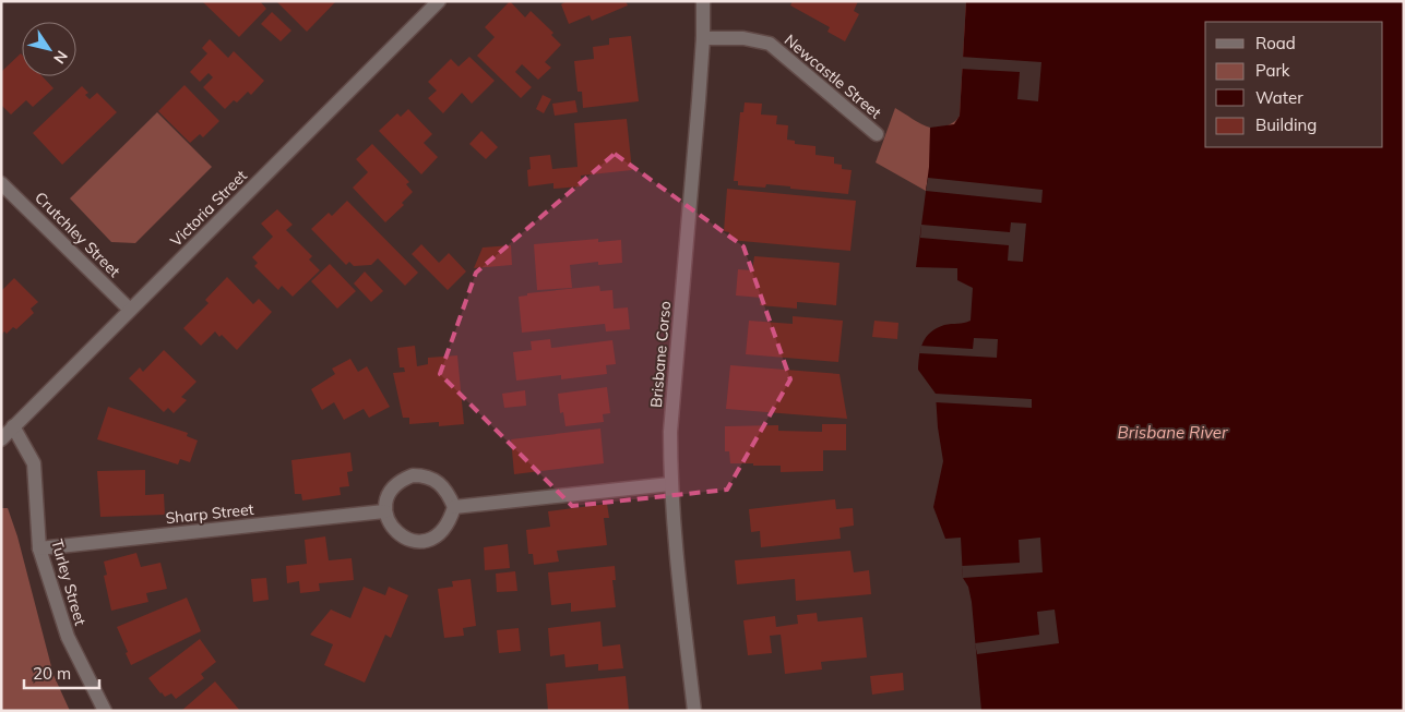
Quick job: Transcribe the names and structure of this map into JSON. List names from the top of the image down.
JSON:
{
  "streets": {
    "street": [
      "Newcastle Street",
      "Victoria Street",
      "Crutchley Street",
      "Brisbane Corso",
      "Sharp Street",
      "Turley Street"
    ]
  },
  "crossings": [
    ["Newcastle Street", "Brisbane Corso"],
    ["Victoria Street", "Crutchley Street"],
    ["Victoria Street", "Turley Street"],
    ["Sharp Street", "Turley Street"]
  ],
  "water": ["Brisbane River"],
  "legend": [
    "Road",
    "Park",
    "Water",
    "Building"
  ],
  "scale_bar": "20 m",
  "north": "bottom right"
}
